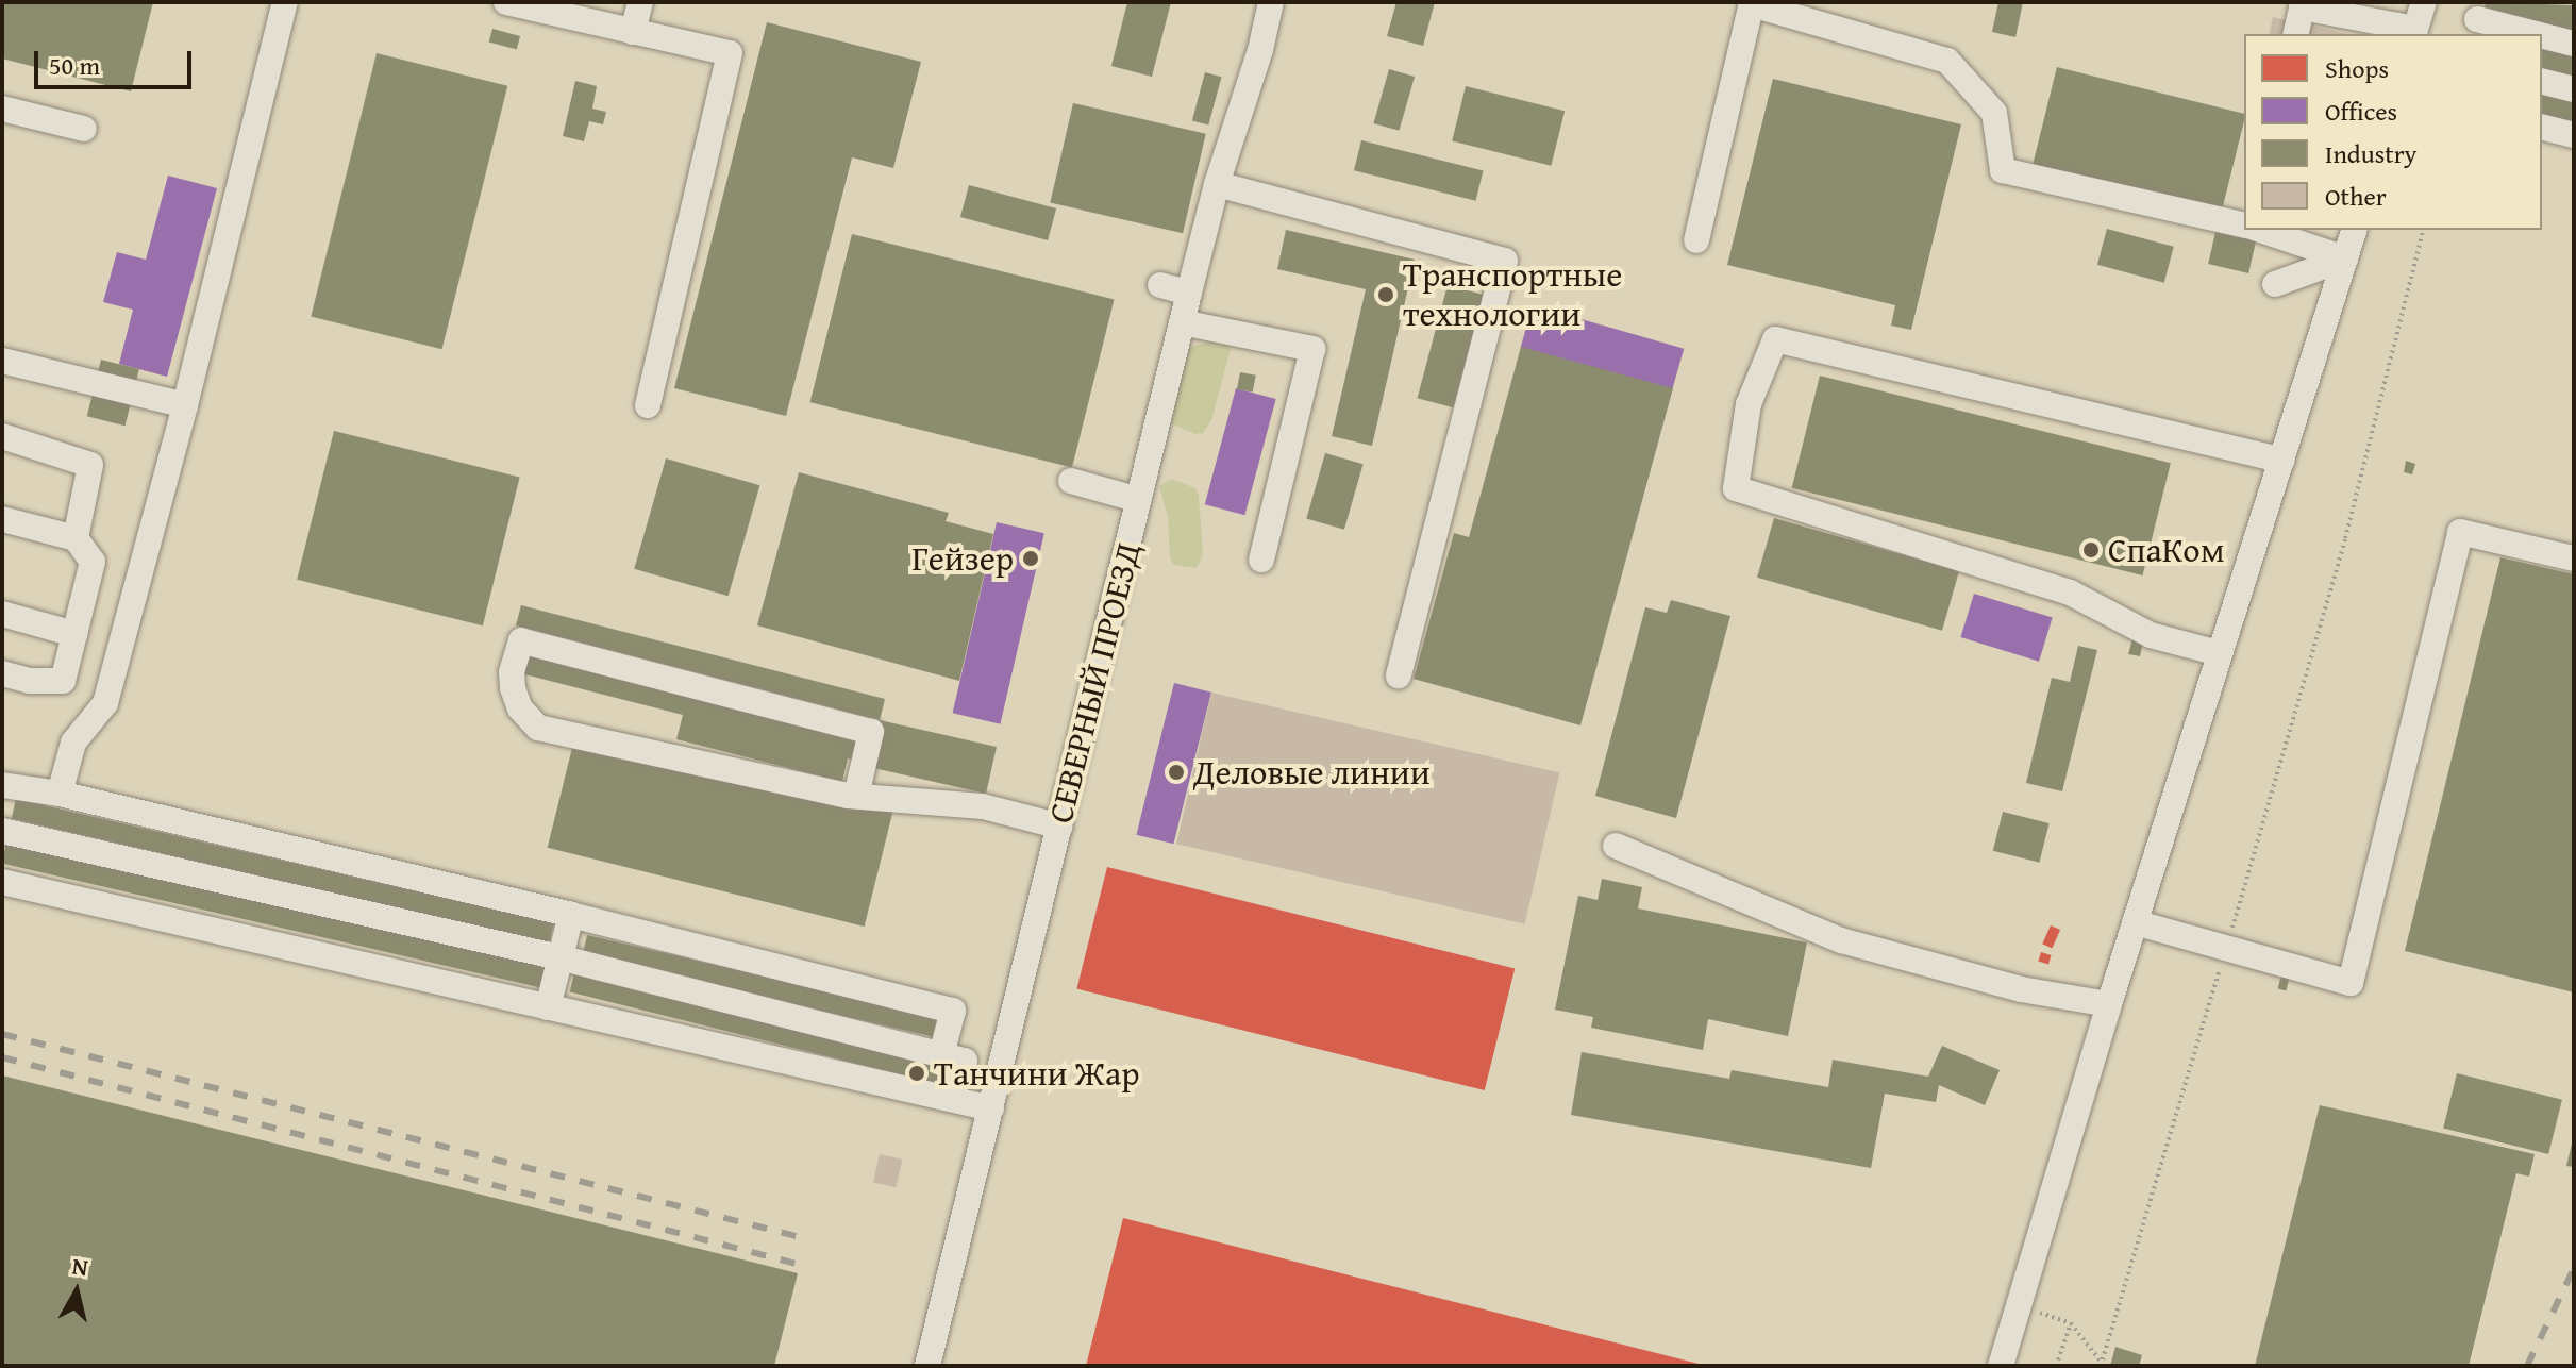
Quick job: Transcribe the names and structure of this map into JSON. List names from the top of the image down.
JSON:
{
  "streets": {
    "street": ["СЕВЕРНЫЙ ПРОЕЗД"]
  },
  "places": [
    "Транспортные технологии",
    "СпаКом",
    "Гейзер",
    "Деловые линии",
    "Танчини Жар"
  ],
  "legend": [
    "Shops",
    "Offices",
    "Industry",
    "Other"
  ],
  "scale_bar": "50 m",
  "north": "top"
}
